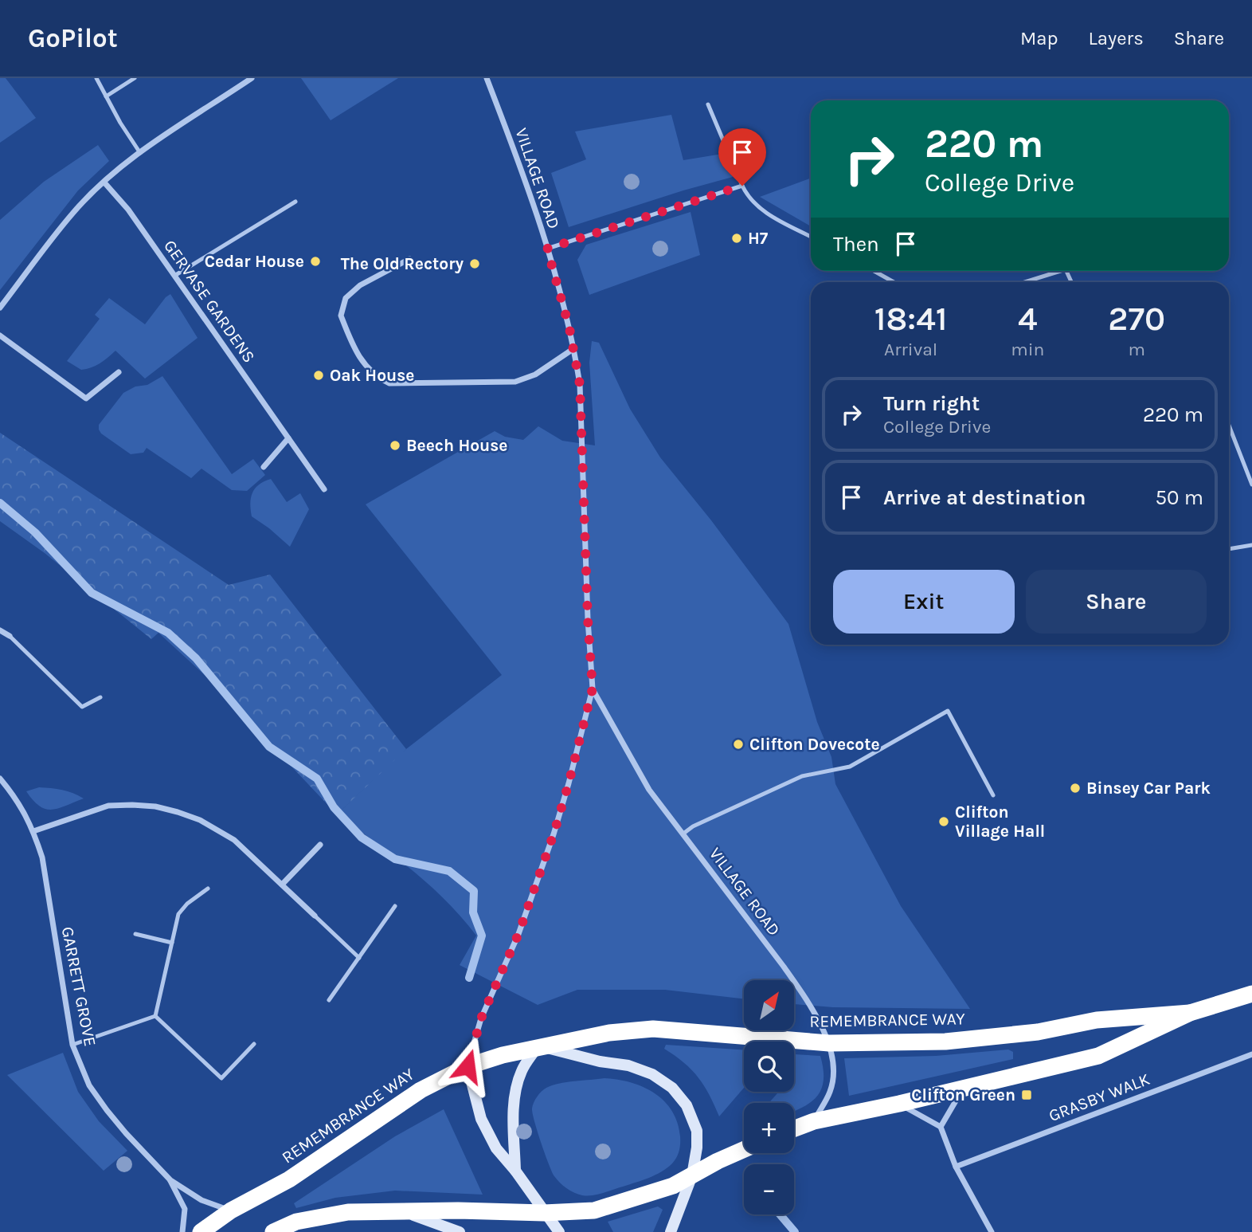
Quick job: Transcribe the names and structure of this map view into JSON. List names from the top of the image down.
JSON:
{
  "streets": {
    "highway": ["REMEMBRANCE WAY"],
    "street": [
      "VILLAGE ROAD",
      "GERVASE GARDENS",
      "GARRETT GROVE",
      "GRASBY WALK"
    ]
  },
  "crossings": [
    ["VILLAGE ROAD", "REMEMBRANCE WAY"],
    ["GARRETT GROVE", "REMEMBRANCE WAY"]
  ],
  "places": {
    "other": [
      "H7",
      "Cedar House",
      "The Old Rectory",
      "Oak House",
      "Beech House",
      "Clifton Dovecote",
      "Binsey Car Park",
      "Clifton Village Hall"
    ],
    "transit": ["Clifton Green"]
  },
  "north": "top right",
  "page": {
    "header": "GoPilot",
    "nav": ["Map", "Layers", "Share"],
    "turn": ["220 m", "College Drive"],
    "then": "Then",
    "eta": [
      "18:41",
      "Arrival",
      "4",
      "min",
      "270",
      "m"
    ],
    "list": [
      {
        "name": "Turn right",
        "note": "College Drive",
        "value": "220 m"
      },
      {
        "name": "Arrive at destination",
        "value": "50 m"
      }
    ],
    "buttons": ["Exit", "Share"],
    "map_buttons": ["+", "−"]
  }
}
